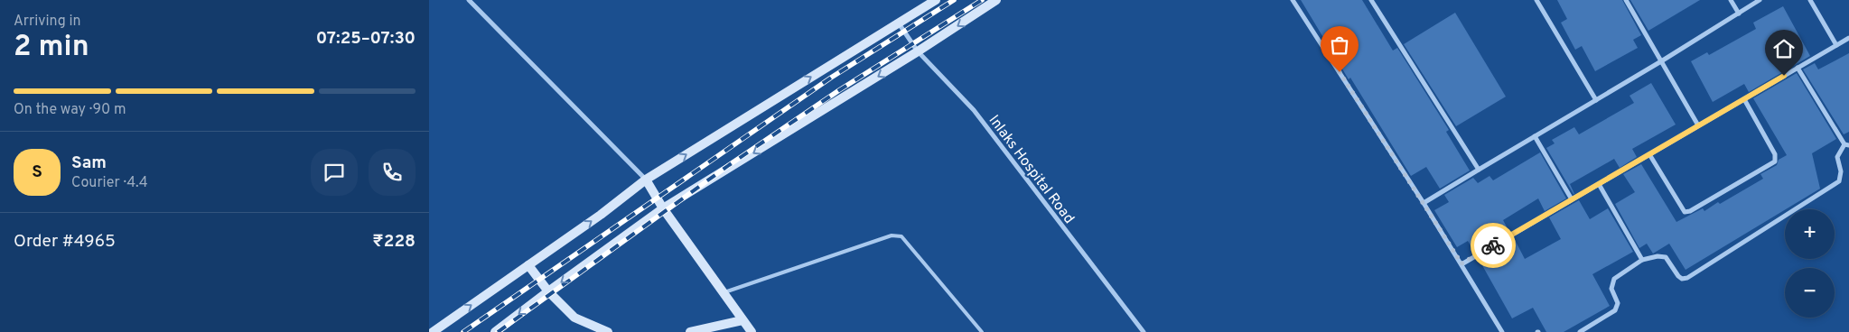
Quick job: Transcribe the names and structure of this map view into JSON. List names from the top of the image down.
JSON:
{
  "streets": {
    "street": ["Inlaks Hospital Road"]
  },
  "page": {
    "heading": ["2 min", "Arriving in", "07:25–07:30"],
    "panel": [
      "Sam",
      "Courier · 4.4",
      "Order #4965",
      "₹228"
    ],
    "bar": "On the way · 90 m",
    "round": "S",
    "map_buttons": ["+", "−"]
  }
}
